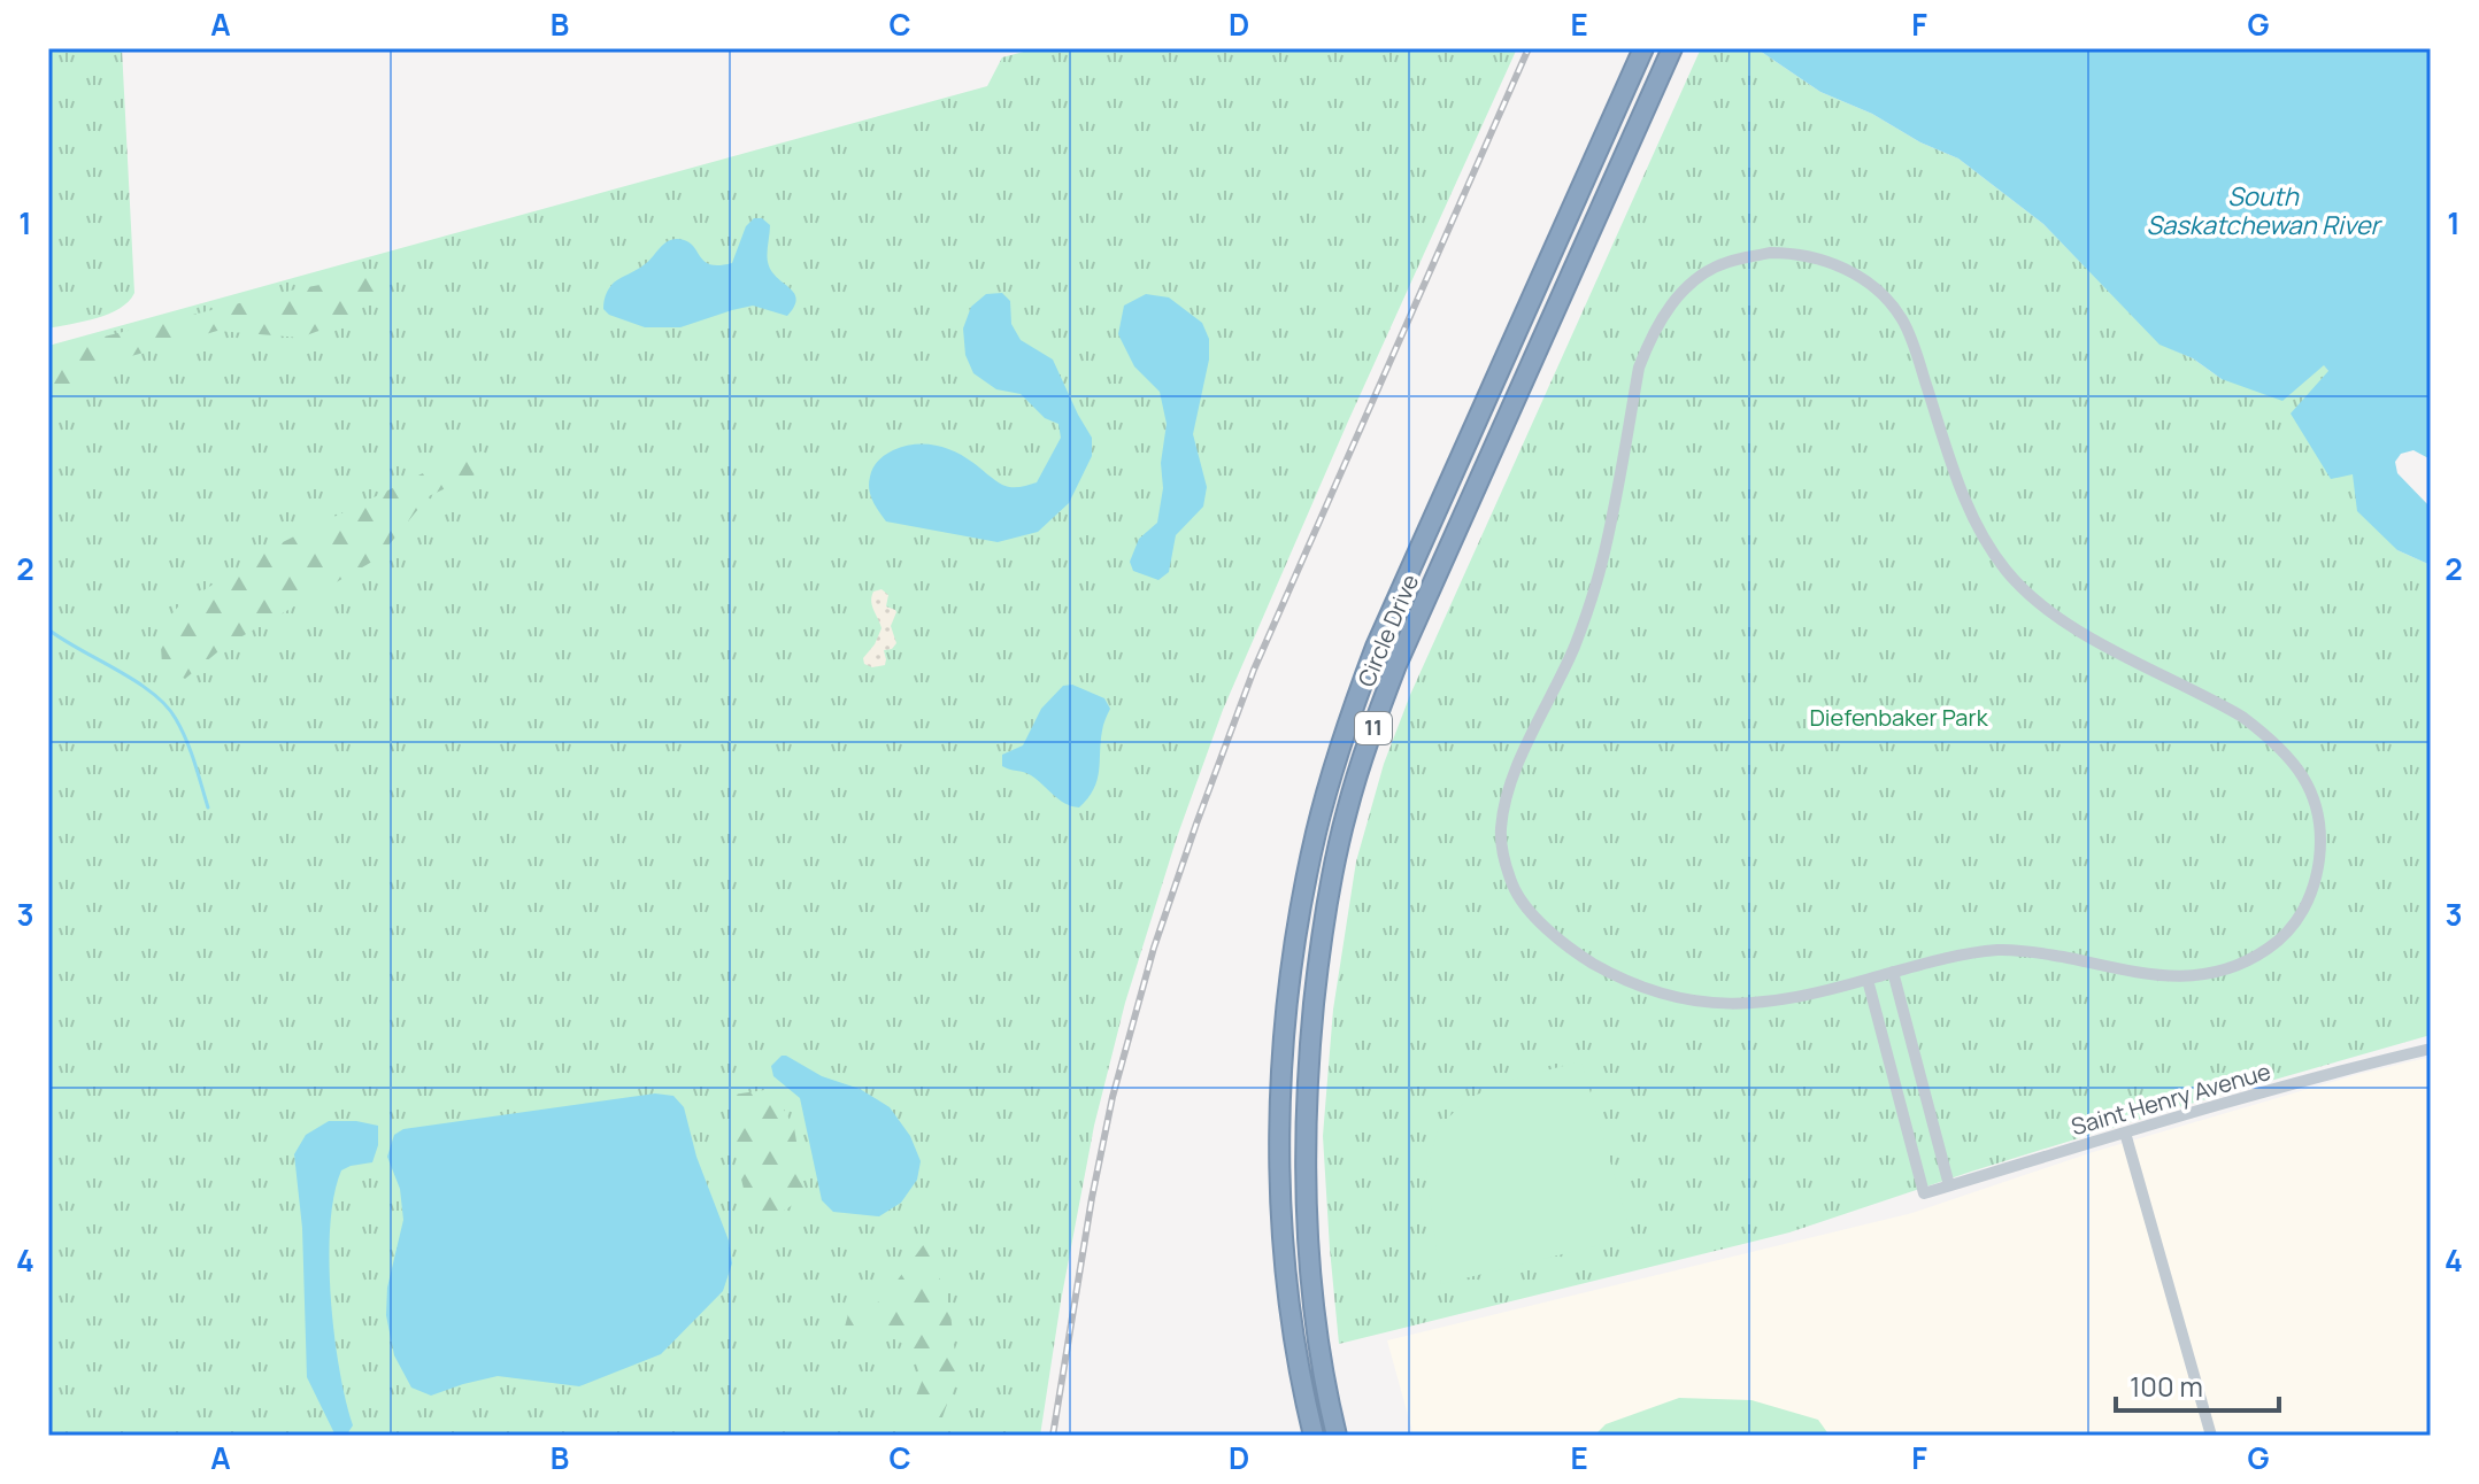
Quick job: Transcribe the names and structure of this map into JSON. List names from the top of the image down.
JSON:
{
  "streets": {
    "highway": ["Circle Drive", "11"],
    "street": ["Saint Henry Avenue"]
  },
  "water": ["South Saskatchewan River"],
  "parks": ["Diefenbaker Park"],
  "scale_bar": "100 m",
  "grid": {
    "columns": [
      "A",
      "B",
      "C",
      "D",
      "E",
      "F",
      "G"
    ],
    "rows": [
      "1",
      "2",
      "3",
      "4"
    ]
  }
}
